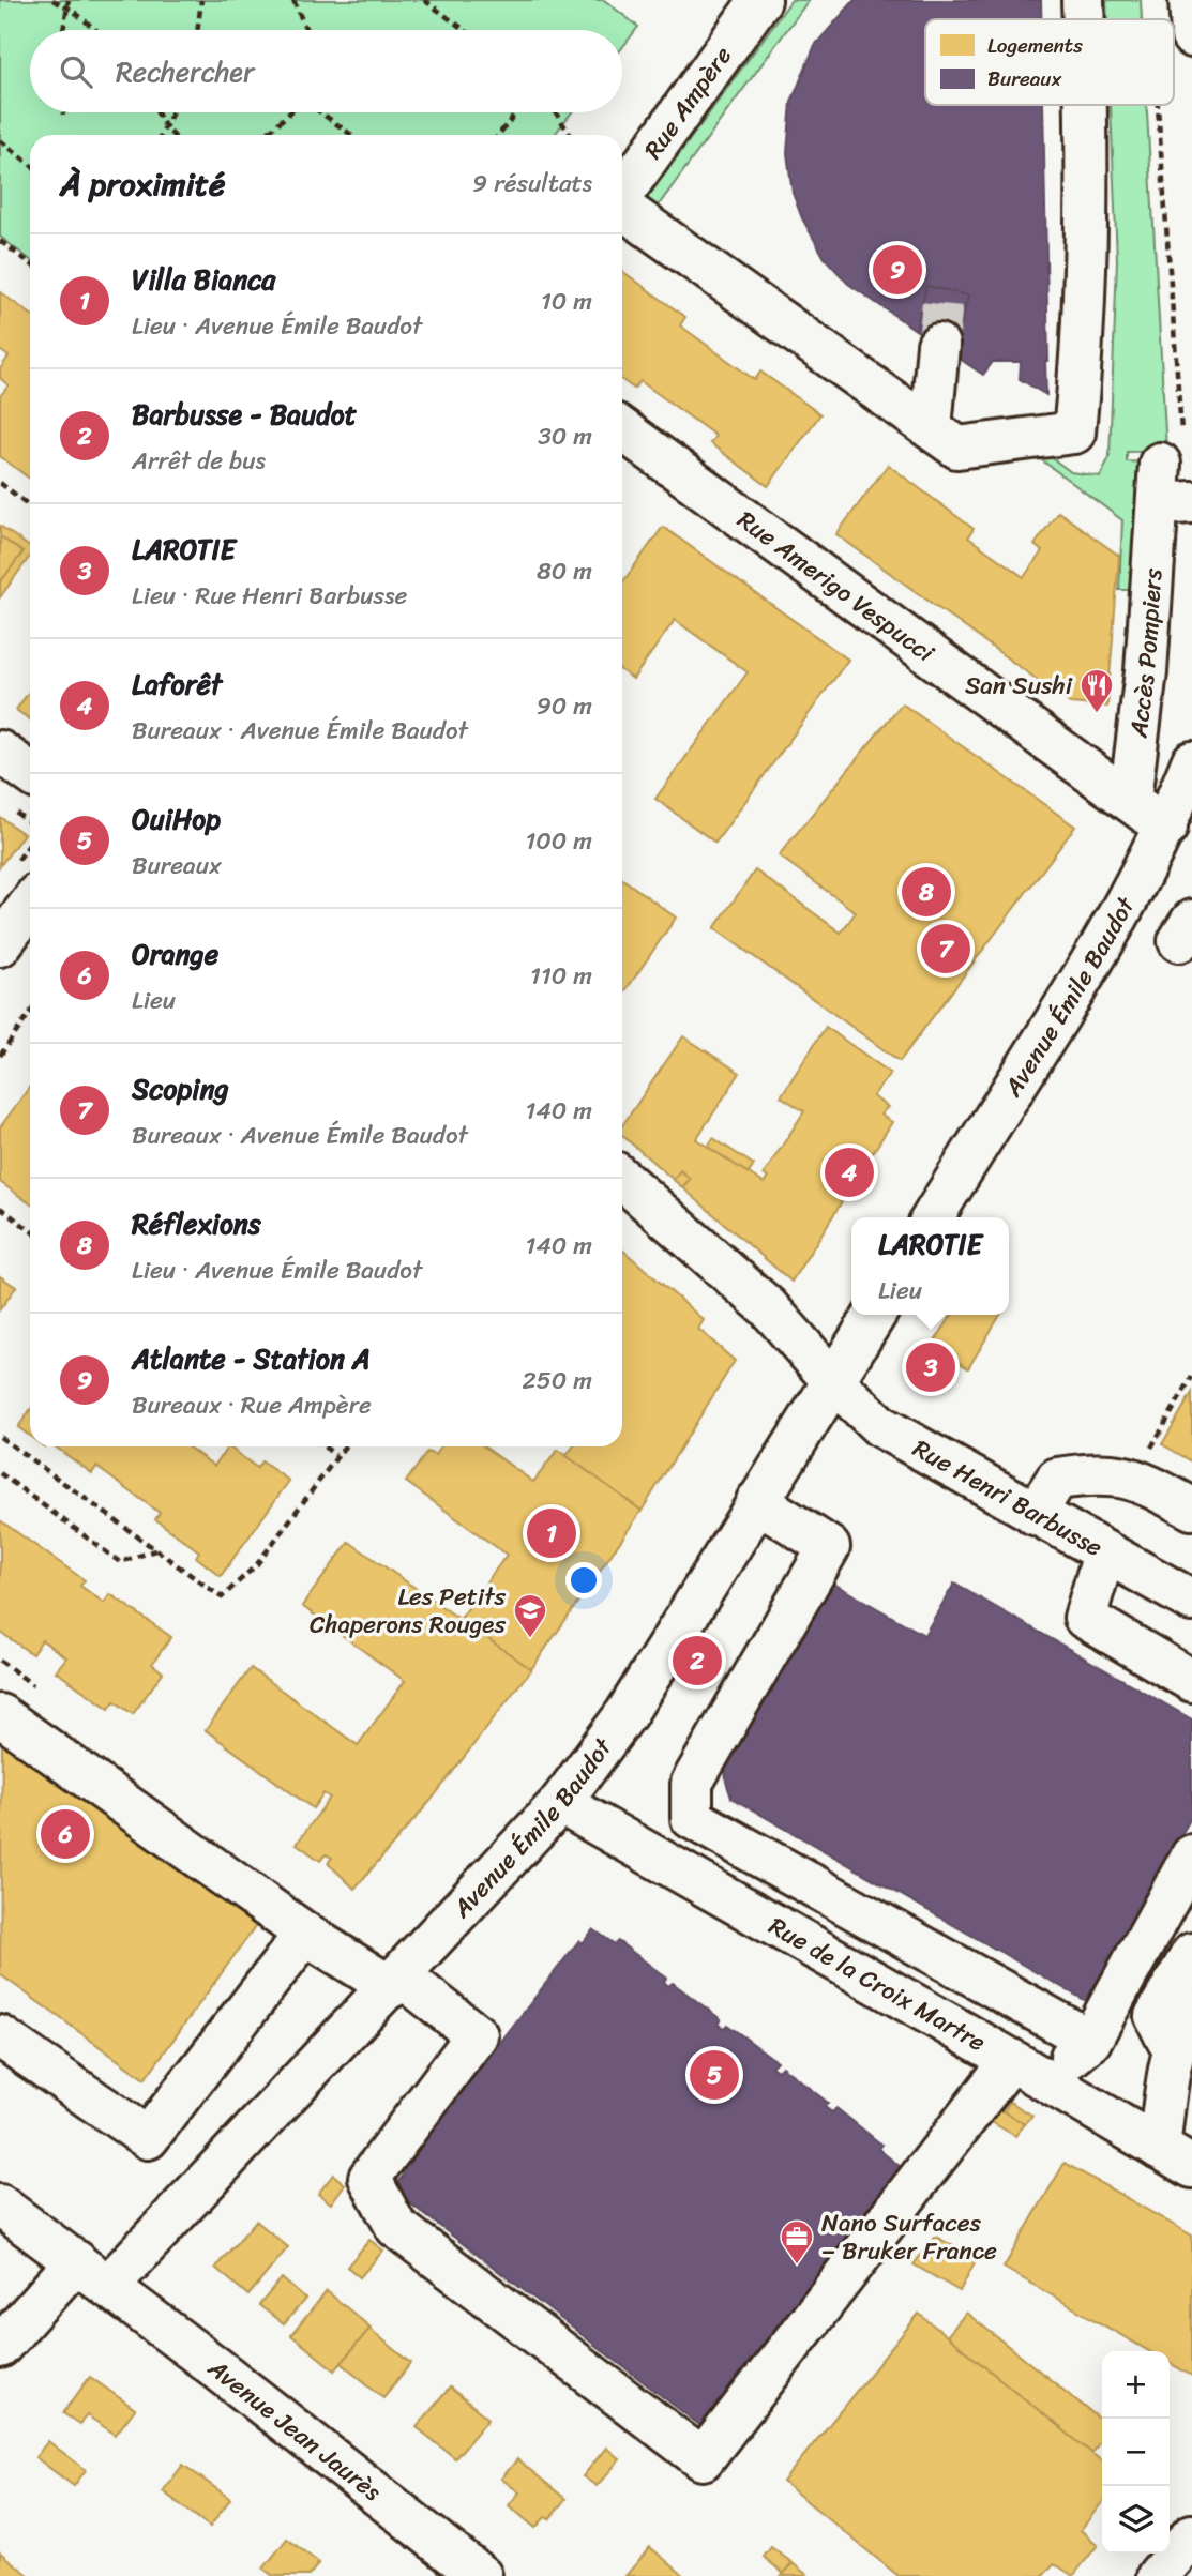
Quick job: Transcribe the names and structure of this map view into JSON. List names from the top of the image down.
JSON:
{
  "streets": {
    "street": [
      "Rue Ampère",
      "Rue Amerigo Vespucci",
      "Accès Pompiers",
      "Avenue Émile Baudot",
      "Rue Henri Barbusse",
      "Rue de la Croix Martre",
      "Avenue Jean Jaurès"
    ]
  },
  "crossings": [
    ["Rue Amerigo Vespucci", "Accès Pompiers"],
    ["Rue Amerigo Vespucci", "Avenue Émile Baudot"],
    ["Avenue Émile Baudot", "Rue Henri Barbusse"],
    ["Avenue Émile Baudot", "Rue de la Croix Martre"],
    ["Avenue Émile Baudot", "Avenue Jean Jaurès"]
  ],
  "places": {
    "restaurant": ["San Sushi"],
    "school or university": ["Les Petits Chaperons Rouges"],
    "office": ["Nano Surfaces – Bruker France"]
  },
  "legend": ["Logements", "Bureaux"],
  "page": {
    "search": "Rechercher",
    "heading": ["À proximité", "9 résultats"],
    "list": [
      {
        "mark": "1",
        "name": "Villa Bianca",
        "note": "Lieu · Avenue Émile Baudot",
        "value": "10 m"
      },
      {
        "mark": "2",
        "name": "Barbusse - Baudot",
        "note": "Arrêt de bus",
        "value": "30 m"
      },
      {
        "mark": "3",
        "name": "LAROTIE",
        "note": "Lieu · Rue Henri Barbusse",
        "value": "80 m"
      },
      {
        "mark": "4",
        "name": "Laforêt",
        "note": "Bureaux · Avenue Émile Baudot",
        "value": "90 m"
      },
      {
        "mark": "5",
        "name": "OuiHop",
        "note": "Bureaux",
        "value": "100 m"
      },
      {
        "mark": "6",
        "name": "Orange",
        "note": "Lieu",
        "value": "110 m"
      },
      {
        "mark": "7",
        "name": "Scoping",
        "note": "Bureaux · Avenue Émile Baudot",
        "value": "140 m"
      },
      {
        "mark": "8",
        "name": "Réflexions",
        "note": "Lieu · Avenue Émile Baudot",
        "value": "140 m"
      },
      {
        "mark": "9",
        "name": "Atlante - Station A",
        "note": "Bureaux · Rue Ampère",
        "value": "250 m"
      }
    ],
    "pins": [
      "9",
      "8",
      "7",
      "4",
      "3",
      "1",
      "2",
      "6",
      "5"
    ],
    "popup": ["LAROTIE", "Lieu"],
    "map_buttons": ["+", "−"]
  }
}
